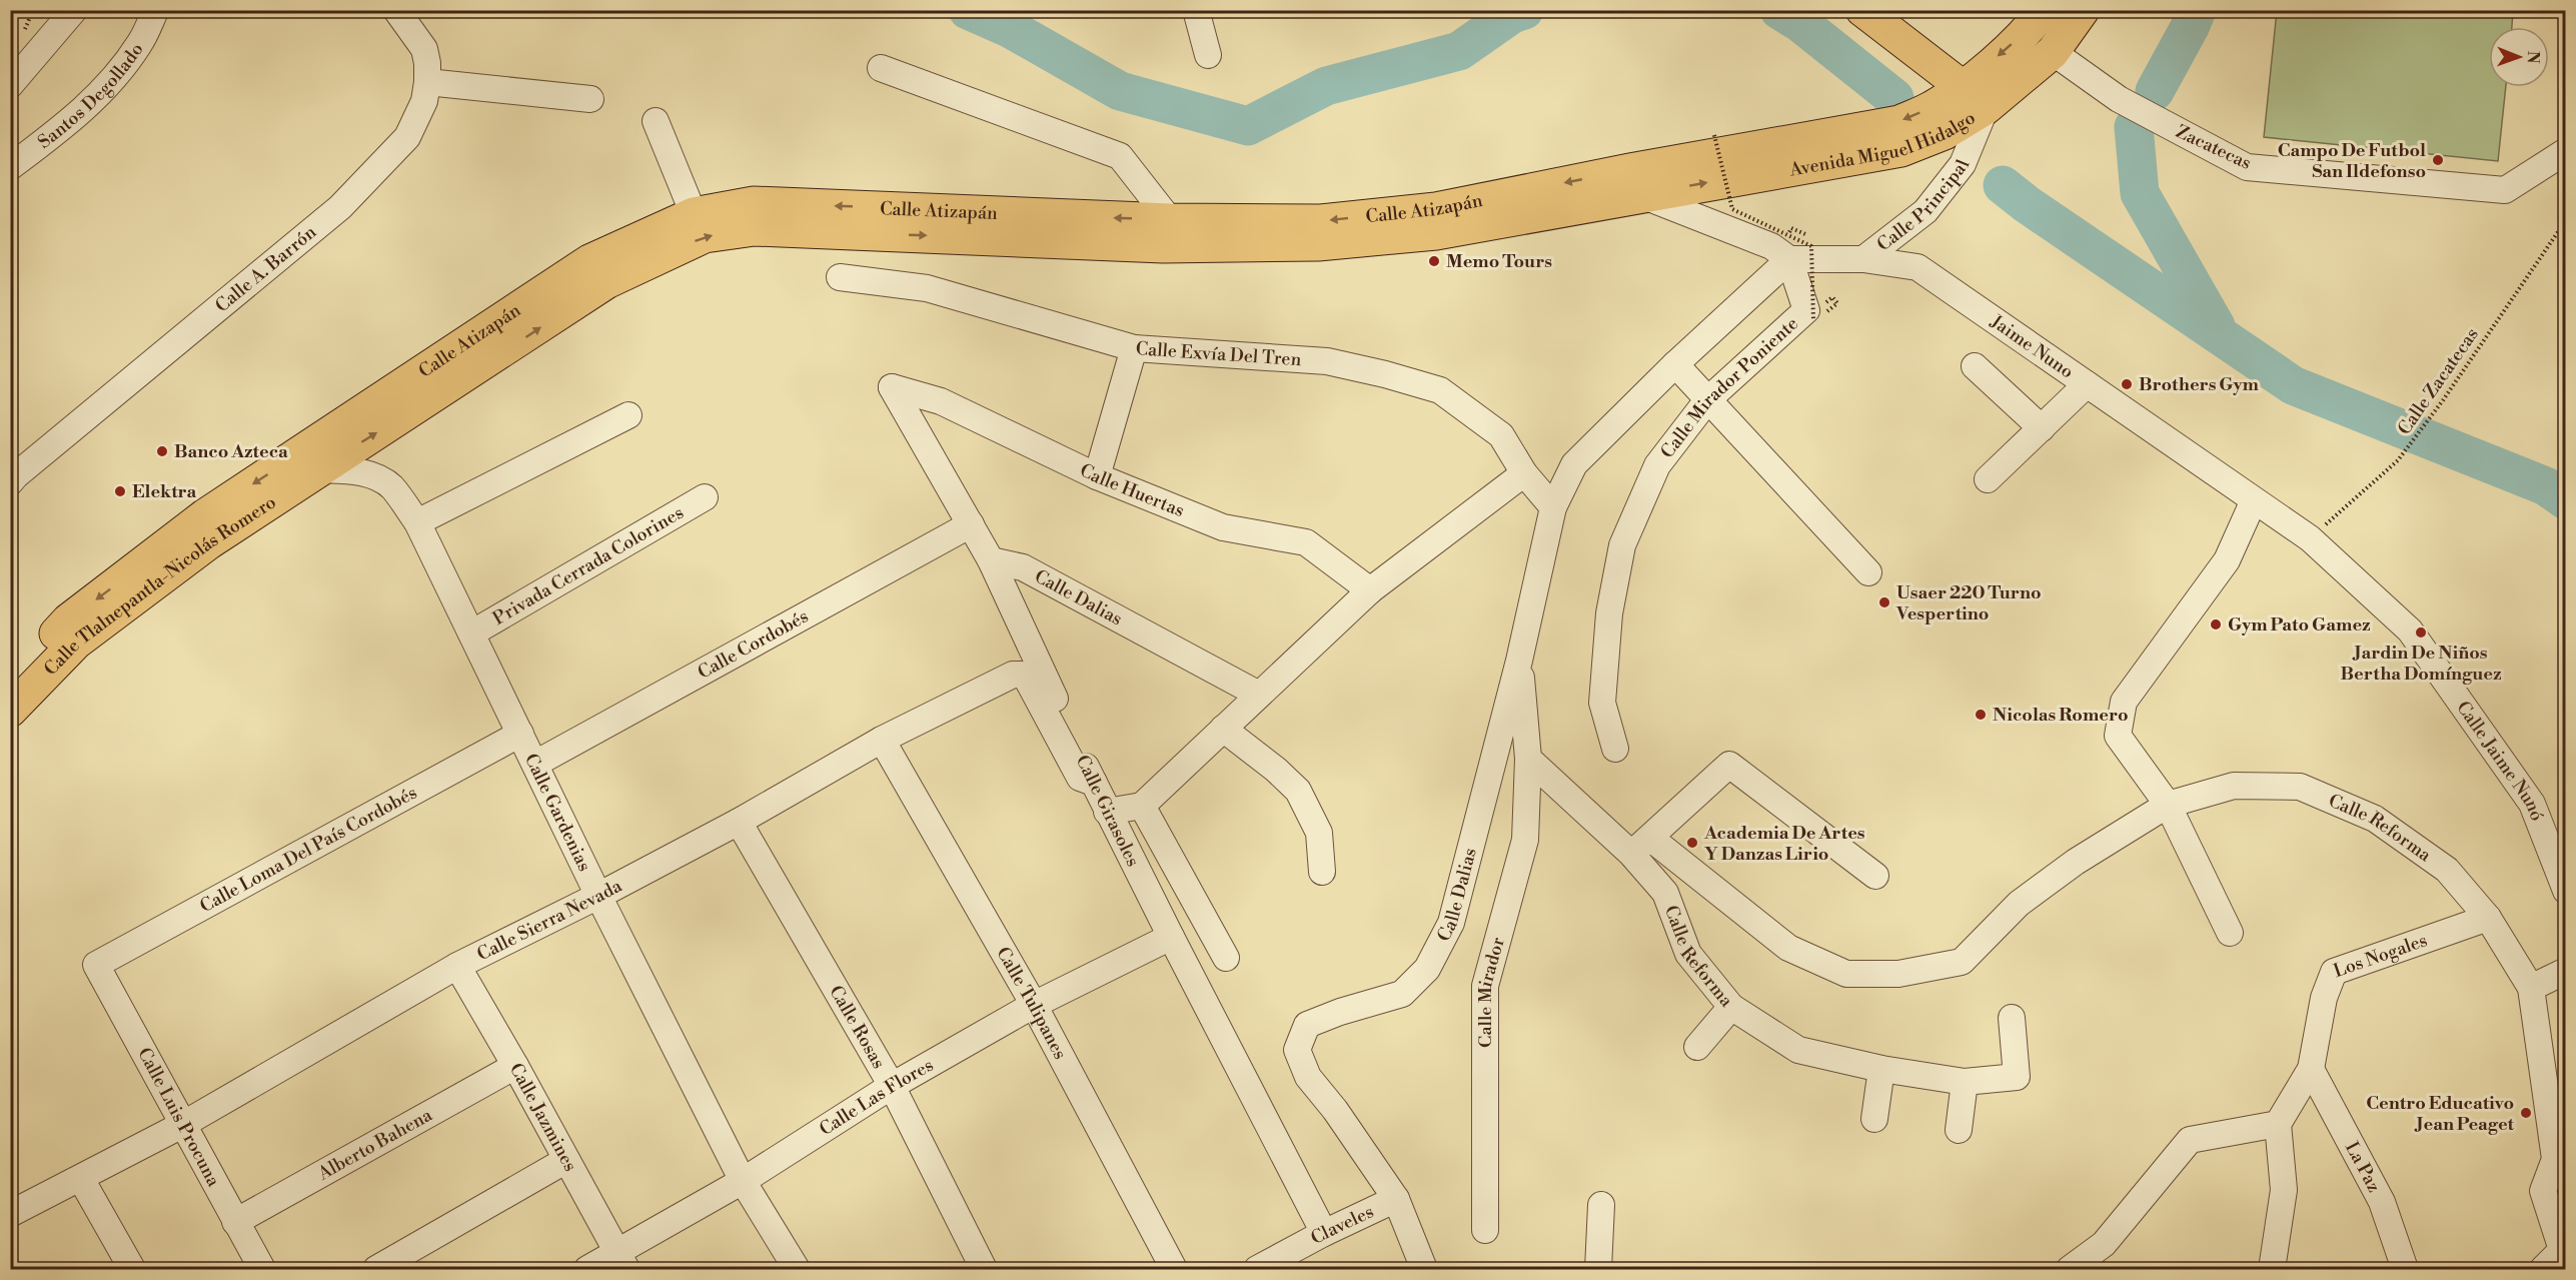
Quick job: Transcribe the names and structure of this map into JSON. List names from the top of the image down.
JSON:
{
  "streets": {
    "main road": ["Avenida Miguel Hidalgo", "Calle Atizapán", "Calle Tlalnepantla-Nicolás Romero"],
    "street": [
      "Santos Degollado",
      "Zacatecas",
      "Calle Principal",
      "Calle A. Barrón",
      "Jaime Nuno",
      "Calle Exvía Del Tren",
      "Calle Mirador Poniente",
      "Calle Huertas",
      "Privada Cerrada Colorines",
      "Calle Dalias",
      "Calle Cordobés",
      "Calle Jaime Nunó",
      "Calle Girasoles",
      "Calle Gardenias",
      "Calle Reforma",
      "Calle Loma Del País Cordobés",
      "Calle Sierra Nevada",
      "Los Nogales",
      "Calle Mirador",
      "Calle Tulipanes",
      "Calle Rosas",
      "Calle Las Flores",
      "Calle Luis Procuna",
      "Calle Jazmines",
      "Alberto Bahena",
      "La Paz",
      "Claveles"
    ],
    "path": ["Calle Zacatecas"]
  },
  "crossings": [
    ["Avenida Miguel Hidalgo", "Zacatecas"],
    ["Avenida Miguel Hidalgo", "Calle Principal"],
    ["Avenida Miguel Hidalgo", "Calle Atizapán"],
    ["Calle Principal", "Jaime Nuno"],
    ["Calle Atizapán", "Calle Tlalnepantla-Nicolás Romero"],
    ["Calle Atizapán", "Calle Gardenias"],
    ["Jaime Nuno", "Calle Mirador Poniente"],
    ["Jaime Nuno", "Calle Jaime Nunó"],
    ["Calle Zacatecas", "Calle Jaime Nunó"],
    ["Calle Huertas", "Calle Girasoles"],
    ["Privada Cerrada Colorines", "Calle Gardenias"],
    ["Calle Tlalnepantla-Nicolás Romero", "Calle Gardenias"],
    ["Calle Dalias", "Calle Girasoles"],
    ["Calle Dalias", "Claveles"],
    ["Calle Cordobés", "Calle Girasoles"],
    ["Calle Cordobés", "Calle Gardenias"],
    ["Calle Girasoles", "Calle Sierra Nevada"],
    ["Calle Girasoles", "Calle Las Flores"],
    ["Calle Girasoles", "Claveles"],
    ["Calle Gardenias", "Calle Loma Del País Cordobés"],
    ["Calle Gardenias", "Calle Sierra Nevada"],
    ["Calle Gardenias", "Calle Las Flores"],
    ["Calle Reforma", "Los Nogales"],
    ["Calle Reforma", "Calle Mirador"],
    ["Calle Loma Del País Cordobés", "Calle Luis Procuna"],
    ["Calle Sierra Nevada", "Calle Tulipanes"],
    ["Calle Sierra Nevada", "Calle Rosas"],
    ["Calle Sierra Nevada", "Calle Luis Procuna"],
    ["Calle Sierra Nevada", "Calle Jazmines"],
    ["Los Nogales", "La Paz"],
    ["Calle Tulipanes", "Calle Las Flores"],
    ["Calle Rosas", "Calle Las Flores"],
    ["Calle Las Flores", "Calle Jazmines"],
    ["Calle Luis Procuna", "Alberto Bahena"],
    ["Calle Jazmines", "Alberto Bahena"]
  ],
  "places": [
    "Campo De Futbol San Ildefonso",
    "Memo Tours",
    "Brothers Gym",
    "Banco Azteca",
    "Elektra",
    "Usaer 220 Turno Vespertino",
    "Gym Pato Gamez",
    "Jardin De Niños Bertha Domínguez",
    "Nicolas Romero",
    "Academia De Artes Y Danzas Lirio",
    "Centro Educativo Jean Peaget"
  ],
  "north": "right"
}
